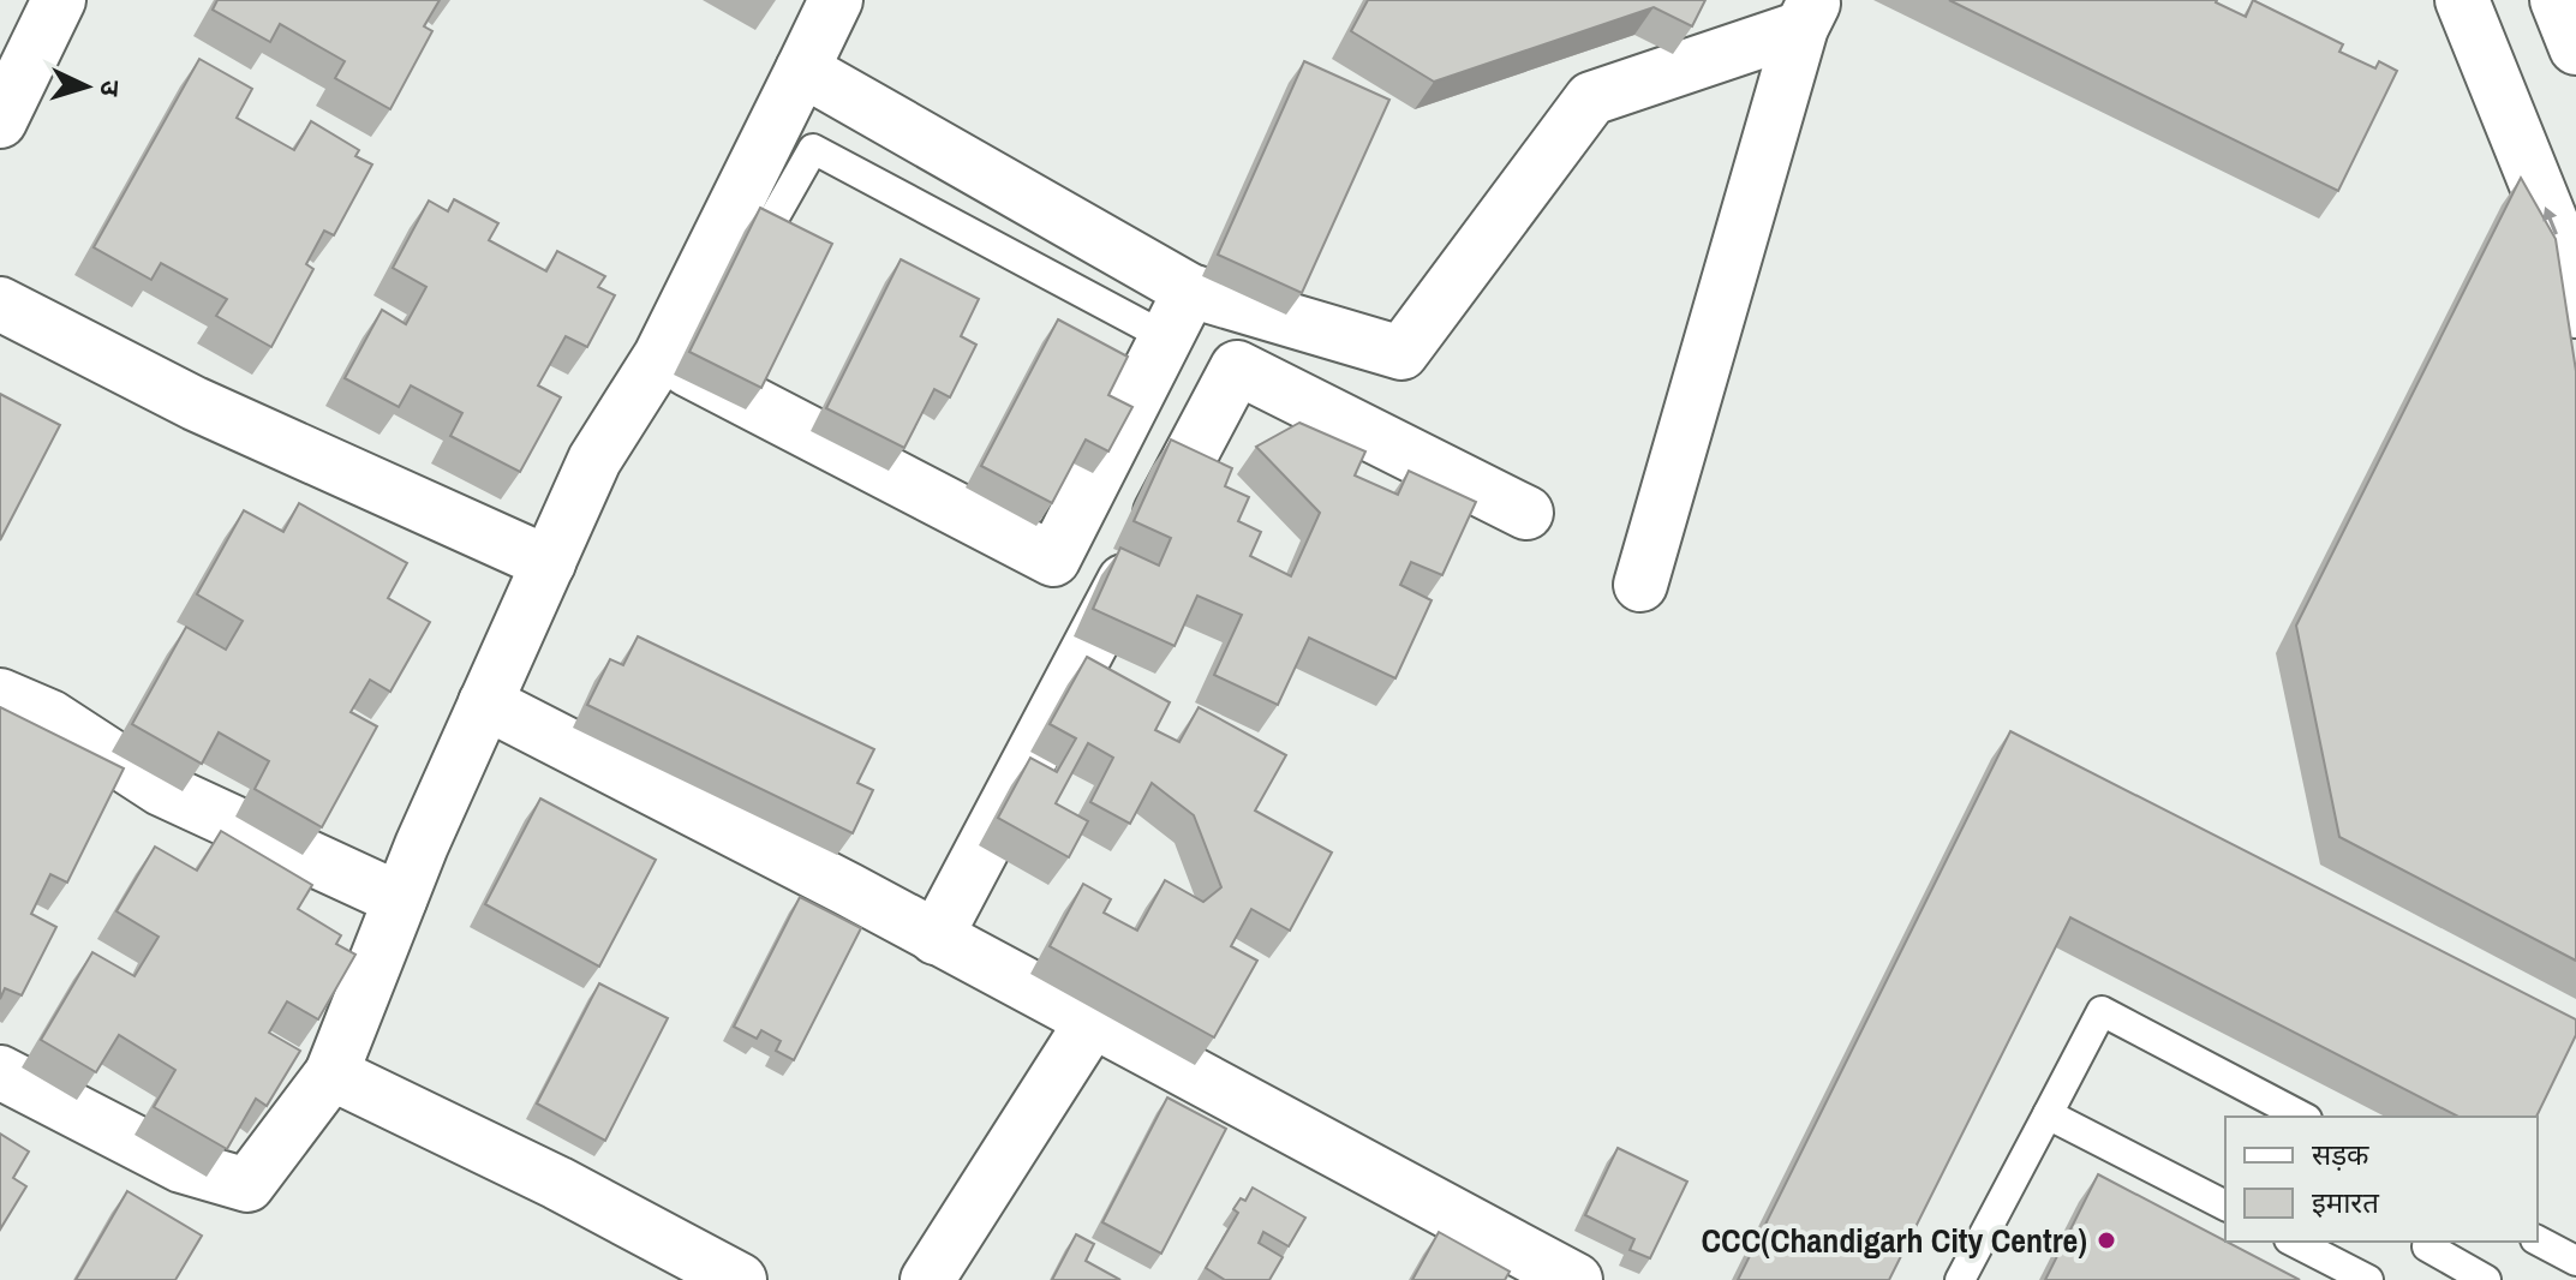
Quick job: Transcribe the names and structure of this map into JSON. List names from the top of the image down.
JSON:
{
  "places": ["CCC(Chandigarh City Centre)"],
  "legend": ["सड़क", "इमारत"],
  "north": "right"
}
